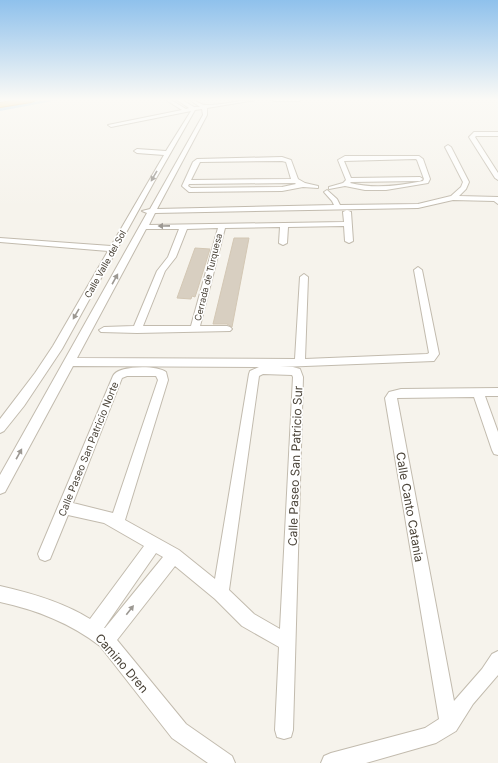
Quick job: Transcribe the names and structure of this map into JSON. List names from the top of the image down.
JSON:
{
  "streets": {
    "street": [
      "Calle Valle del Sol",
      "Cerrada de Turquesa",
      "Calle Paseo San Patricio Norte",
      "Calle Paseo San Patricio Sur",
      "Calle Canto Catania",
      "Camino Dren"
    ]
  }
}
